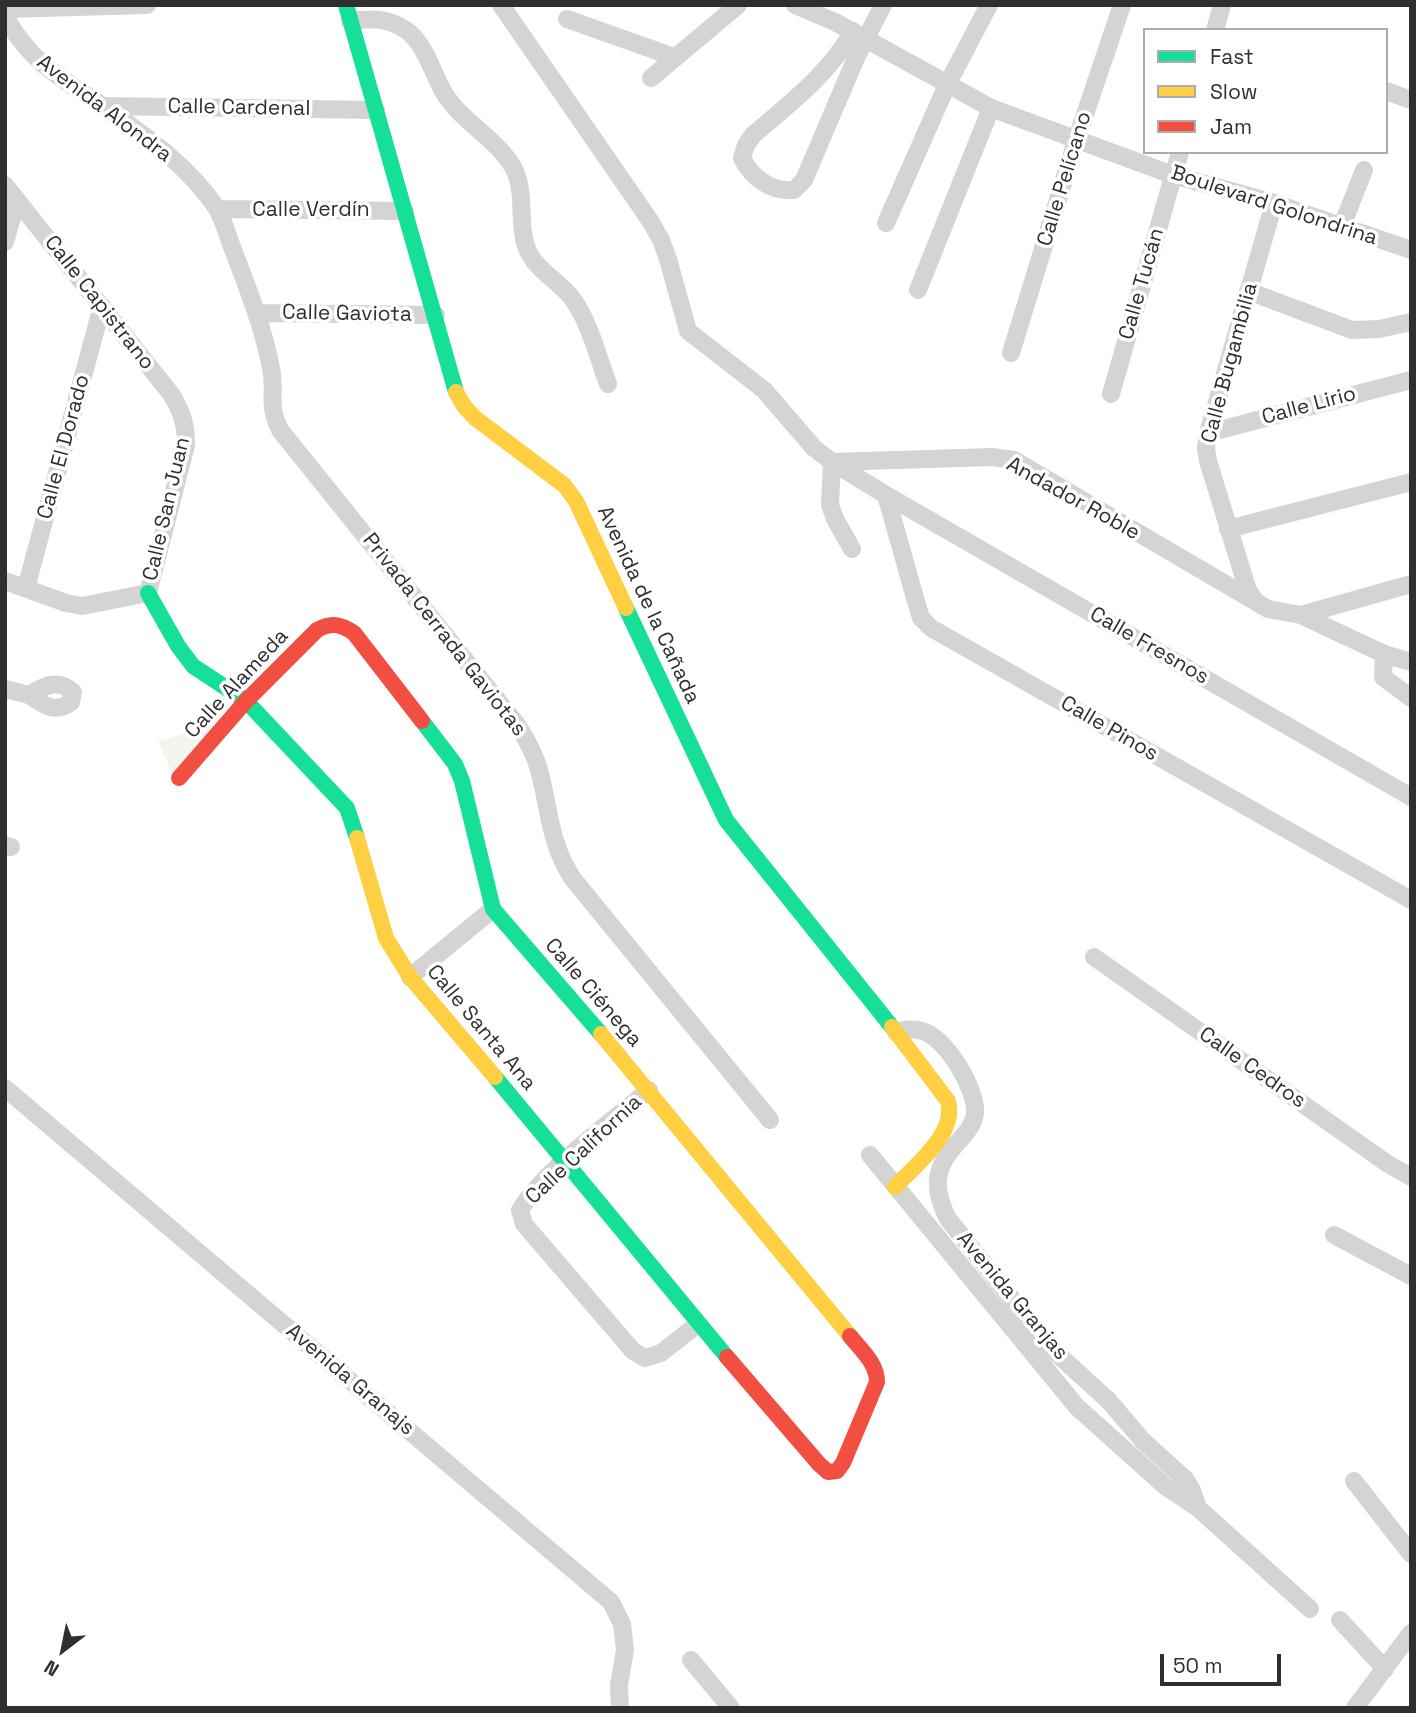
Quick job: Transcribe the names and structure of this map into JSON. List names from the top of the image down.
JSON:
{
  "streets": {
    "street": [
      "Calle Cardenal",
      "Avenida Alondra",
      "Calle Pelícano",
      "Boulevard Golondrina",
      "Calle Verdín",
      "Calle Tucán",
      "Calle Capistrano",
      "Calle Gaviota",
      "Calle Bugambilia",
      "Calle Lirio",
      "Calle El Dorado",
      "Andador Roble",
      "Calle San Juan",
      "Avenida de la Cañada",
      "Privada Cerrada Gaviotas",
      "Calle Fresnos",
      "Calle Alameda",
      "Calle Pinos",
      "Calle Ciénega",
      "Calle Santa Ana",
      "Calle Cedros",
      "Calle California",
      "Avenida Granjas",
      "Avenida Granajs"
    ]
  },
  "crossings": [
    ["Calle Cardenal", "Avenida Alondra"],
    ["Calle Cardenal", "Avenida de la Cañada"],
    ["Avenida Alondra", "Calle Verdín"],
    ["Avenida Alondra", "Calle Gaviota"],
    ["Avenida Alondra", "Privada Cerrada Gaviotas"],
    ["Calle Pelícano", "Boulevard Golondrina"],
    ["Boulevard Golondrina", "Calle Tucán"],
    ["Boulevard Golondrina", "Calle Bugambilia"],
    ["Calle Verdín", "Avenida de la Cañada"],
    ["Calle Capistrano", "Calle El Dorado"],
    ["Calle Capistrano", "Calle San Juan"],
    ["Calle Gaviota", "Avenida de la Cañada"],
    ["Calle Gaviota", "Privada Cerrada Gaviotas"],
    ["Calle Bugambilia", "Calle Lirio"],
    ["Calle Bugambilia", "Andador Roble"],
    ["Andador Roble", "Calle Fresnos"],
    ["Calle San Juan", "Calle Santa Ana"],
    ["Avenida de la Cañada", "Avenida Granjas"],
    ["Calle Fresnos", "Calle Pinos"],
    ["Calle Alameda", "Calle Ciénega"],
    ["Calle Alameda", "Calle Santa Ana"],
    ["Calle Ciénega", "Calle Santa Ana"],
    ["Calle Ciénega", "Calle California"],
    ["Calle Santa Ana", "Calle California"]
  ],
  "legend": ["Fast", "Slow", "Jam"],
  "scale_bar": "50 m",
  "north": "bottom left"
}
